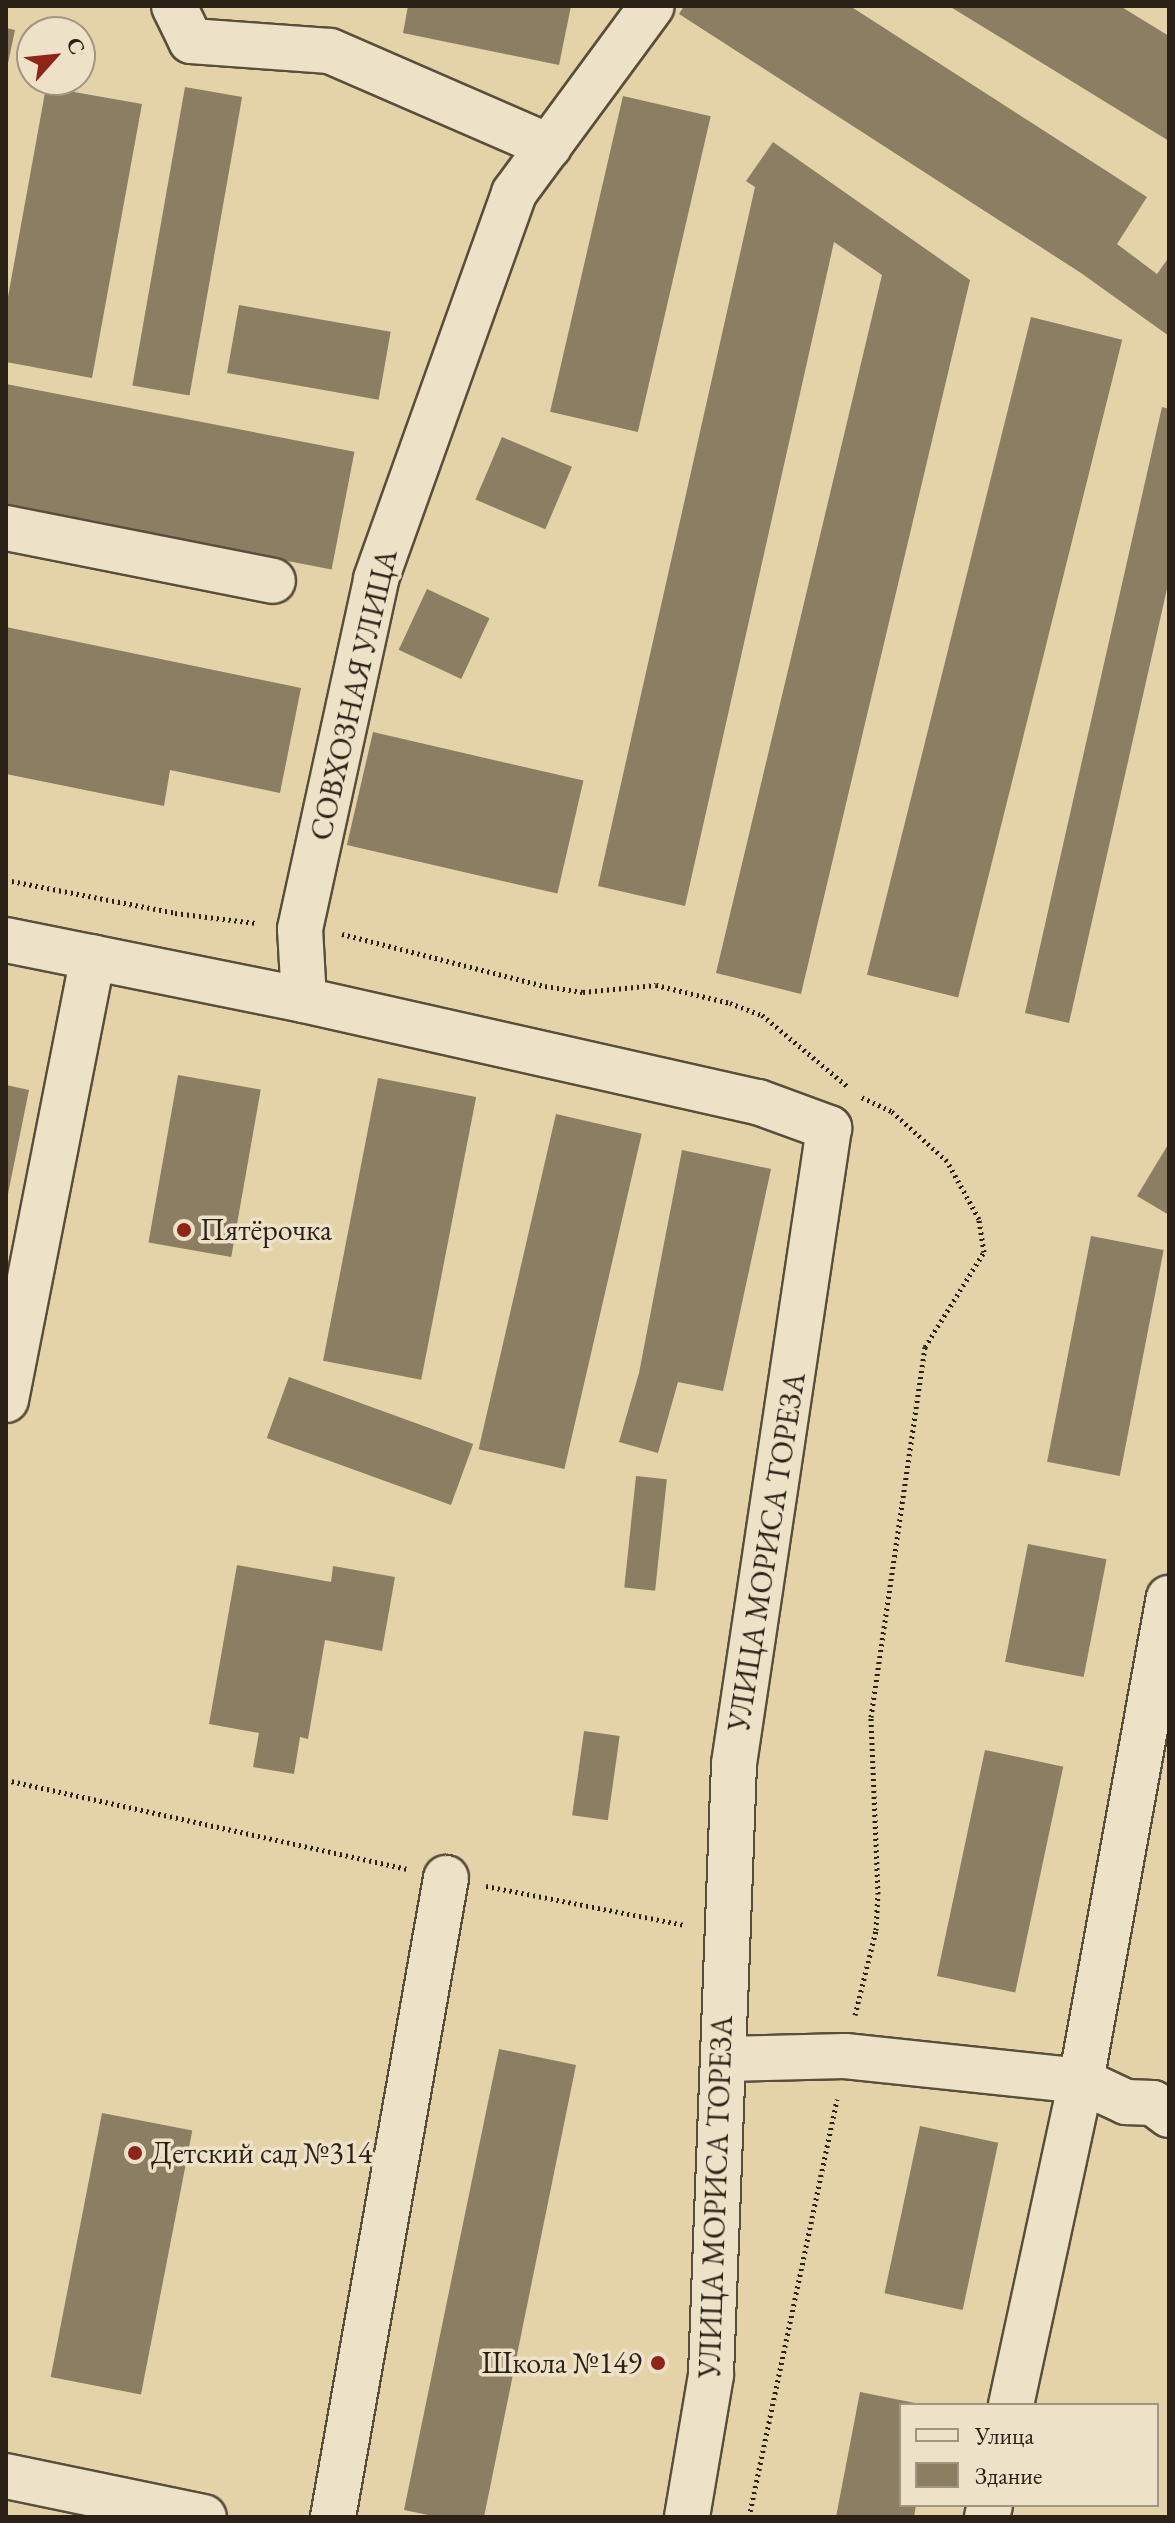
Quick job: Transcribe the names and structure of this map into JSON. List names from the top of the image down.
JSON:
{
  "streets": {
    "street": ["СОВХОЗНАЯ УЛИЦА", "УЛИЦА МОРИСА ТОРЕЗА"]
  },
  "crossings": [
    ["СОВХОЗНАЯ УЛИЦА", "УЛИЦА МОРИСА ТОРЕЗА"]
  ],
  "places": ["Пятёрочка", "Детский сад №314", "Школа №149"],
  "legend": ["Улица", "Здание"],
  "north": "top right"
}
